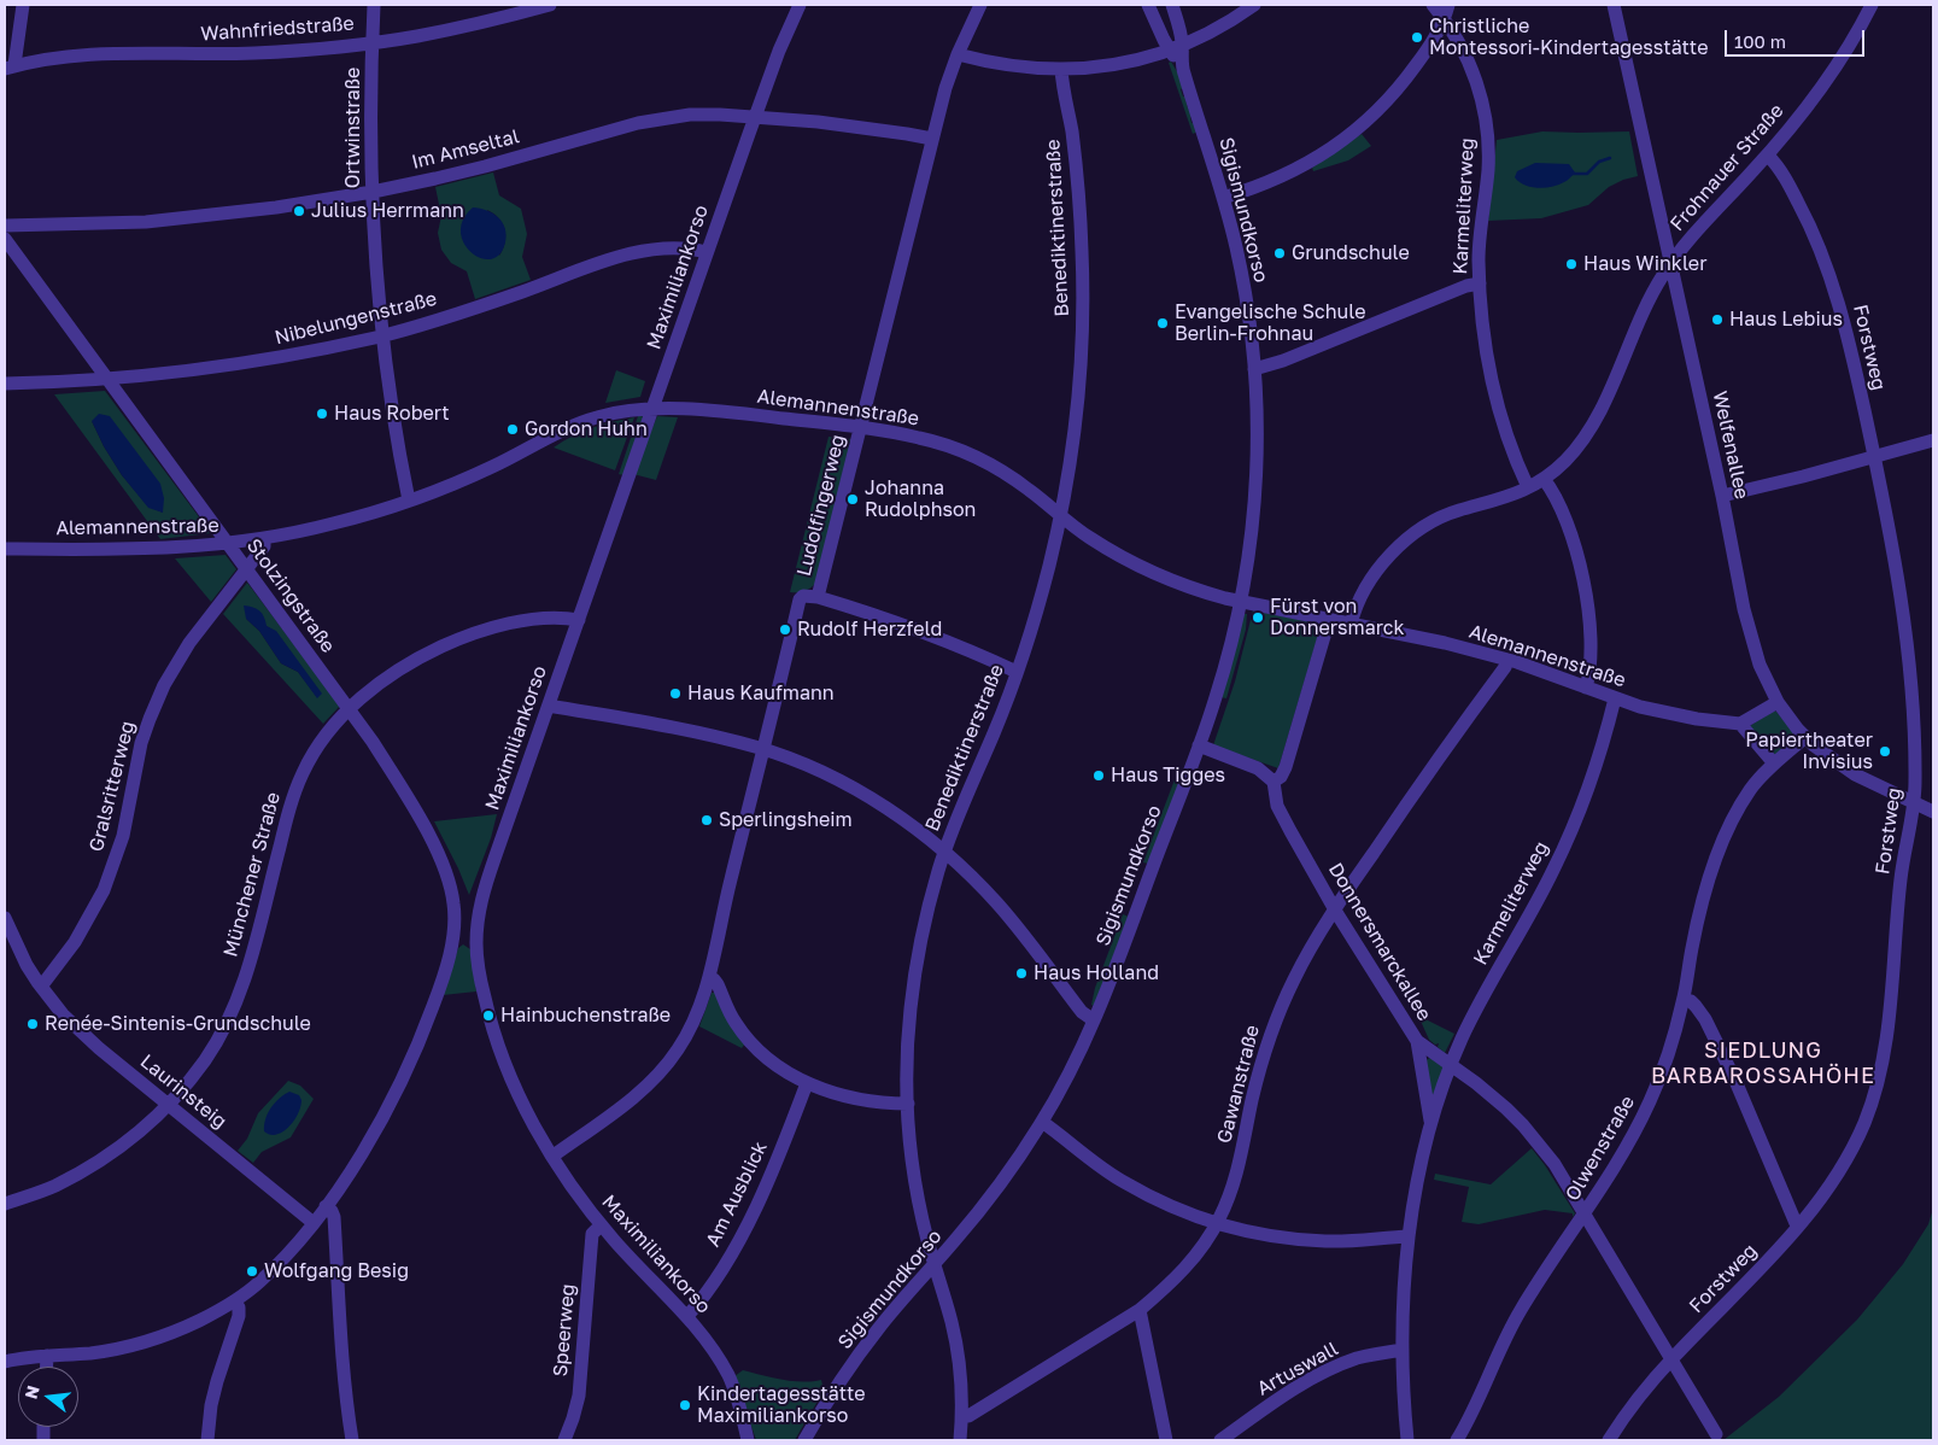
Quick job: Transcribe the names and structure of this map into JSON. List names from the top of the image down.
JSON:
{
  "streets": {
    "street": [
      "Wahnfriedstraße",
      "Ortwinstraße",
      "Im Amseltal",
      "Frohnauer Straße",
      "Karmeliterweg",
      "Sigismundkorso",
      "Benediktinerstraße",
      "Maximiliankorso",
      "Nibelungenstraße",
      "Forstweg",
      "Alemannenstraße",
      "Welfenallee",
      "Ludolfingerweg",
      "Stolzingstraße",
      "Gralsritterweg",
      "Münchener Straße",
      "Donnersmarckallee",
      "Gawanstraße",
      "Laurinsteig",
      "Olwenstraße",
      "Am Ausblick",
      "Speerweg",
      "Artuswall"
    ]
  },
  "crossings": [
    ["Wahnfriedstraße", "Ortwinstraße"],
    ["Ortwinstraße", "Im Amseltal"],
    ["Ortwinstraße", "Nibelungenstraße"],
    ["Ortwinstraße", "Alemannenstraße"],
    ["Im Amseltal", "Maximiliankorso"],
    ["Im Amseltal", "Ludolfingerweg"],
    ["Frohnauer Straße", "Karmeliterweg"],
    ["Frohnauer Straße", "Forstweg"],
    ["Frohnauer Straße", "Alemannenstraße"],
    ["Frohnauer Straße", "Welfenallee"],
    ["Karmeliterweg", "Alemannenstraße"],
    ["Karmeliterweg", "Donnersmarckallee"],
    ["Karmeliterweg", "Artuswall"],
    ["Sigismundkorso", "Benediktinerstraße"],
    ["Sigismundkorso", "Alemannenstraße"],
    ["Benediktinerstraße", "Alemannenstraße"],
    ["Benediktinerstraße", "Gawanstraße"],
    ["Maximiliankorso", "Nibelungenstraße"],
    ["Maximiliankorso", "Alemannenstraße"],
    ["Maximiliankorso", "Ludolfingerweg"],
    ["Maximiliankorso", "Münchener Straße"],
    ["Maximiliankorso", "Am Ausblick"],
    ["Maximiliankorso", "Speerweg"],
    ["Nibelungenstraße", "Stolzingstraße"],
    ["Forstweg", "Welfenallee"],
    ["Forstweg", "Donnersmarckallee"],
    ["Alemannenstraße", "Ludolfingerweg"],
    ["Alemannenstraße", "Stolzingstraße"],
    ["Alemannenstraße", "Gralsritterweg"],
    ["Alemannenstraße", "Gawanstraße"],
    ["Welfenallee", "Olwenstraße"],
    ["Stolzingstraße", "Gralsritterweg"],
    ["Stolzingstraße", "Münchener Straße"],
    ["Gralsritterweg", "Laurinsteig"],
    ["Münchener Straße", "Laurinsteig"],
    ["Donnersmarckallee", "Gawanstraße"],
    ["Donnersmarckallee", "Olwenstraße"]
  ],
  "districts": ["SIEDLUNG BARBAROSSAHÖHE"],
  "places": [
    "Christliche Montessori-Kindertagesstätte",
    "Julius Herrmann",
    "Grundschule",
    "Haus Winkler",
    "Haus Lebius",
    "Evangelische Schule Berlin-Frohnau",
    "Haus Robert",
    "Gordon Huhn",
    "Johanna Rudolphson",
    "Fürst von Donnersmarck",
    "Rudolf Herzfeld",
    "Haus Kaufmann",
    "Papiertheater Invisius",
    "Haus Tigges",
    "Sperlingsheim",
    "Haus Holland",
    "Hainbuchenstraße",
    "Renée-Sintenis-Grundschule",
    "Wolfgang Besig",
    "Kindertagesstätte Maximiliankorso"
  ],
  "scale_bar": "100 m",
  "north": "left"
}
